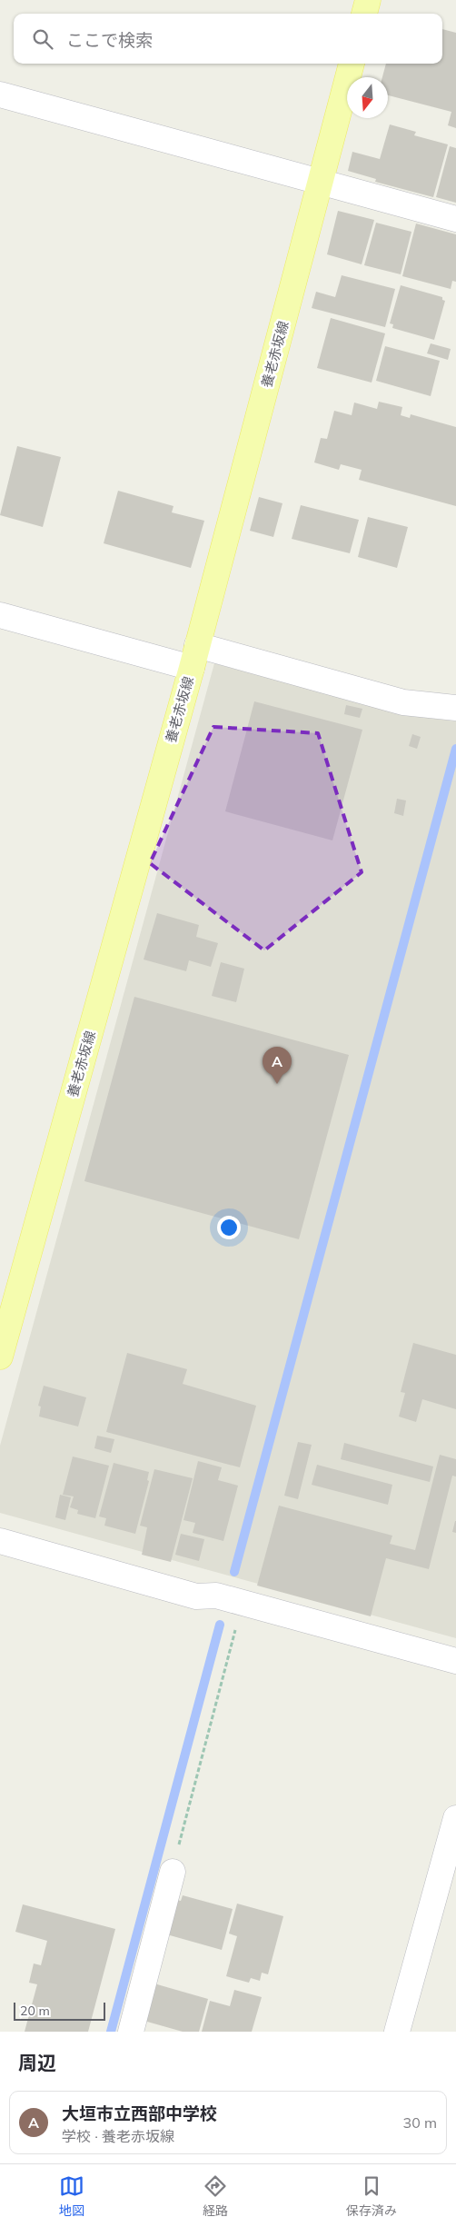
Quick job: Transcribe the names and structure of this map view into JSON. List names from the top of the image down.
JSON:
{
  "streets": {
    "main road": ["養老赤坂線"]
  },
  "scale_bar": "20 m",
  "north": "bottom",
  "page": {
    "search": "ここで検索",
    "pins": "A",
    "scale": "20 m",
    "heading": "周辺",
    "list": [
      {
        "mark": "A",
        "name": "大垣市立西部中学校",
        "note": "学校 · 養老赤坂線",
        "value": "30 m"
      }
    ],
    "nav": ["地図", "経路", "保存済み"]
  }
}
